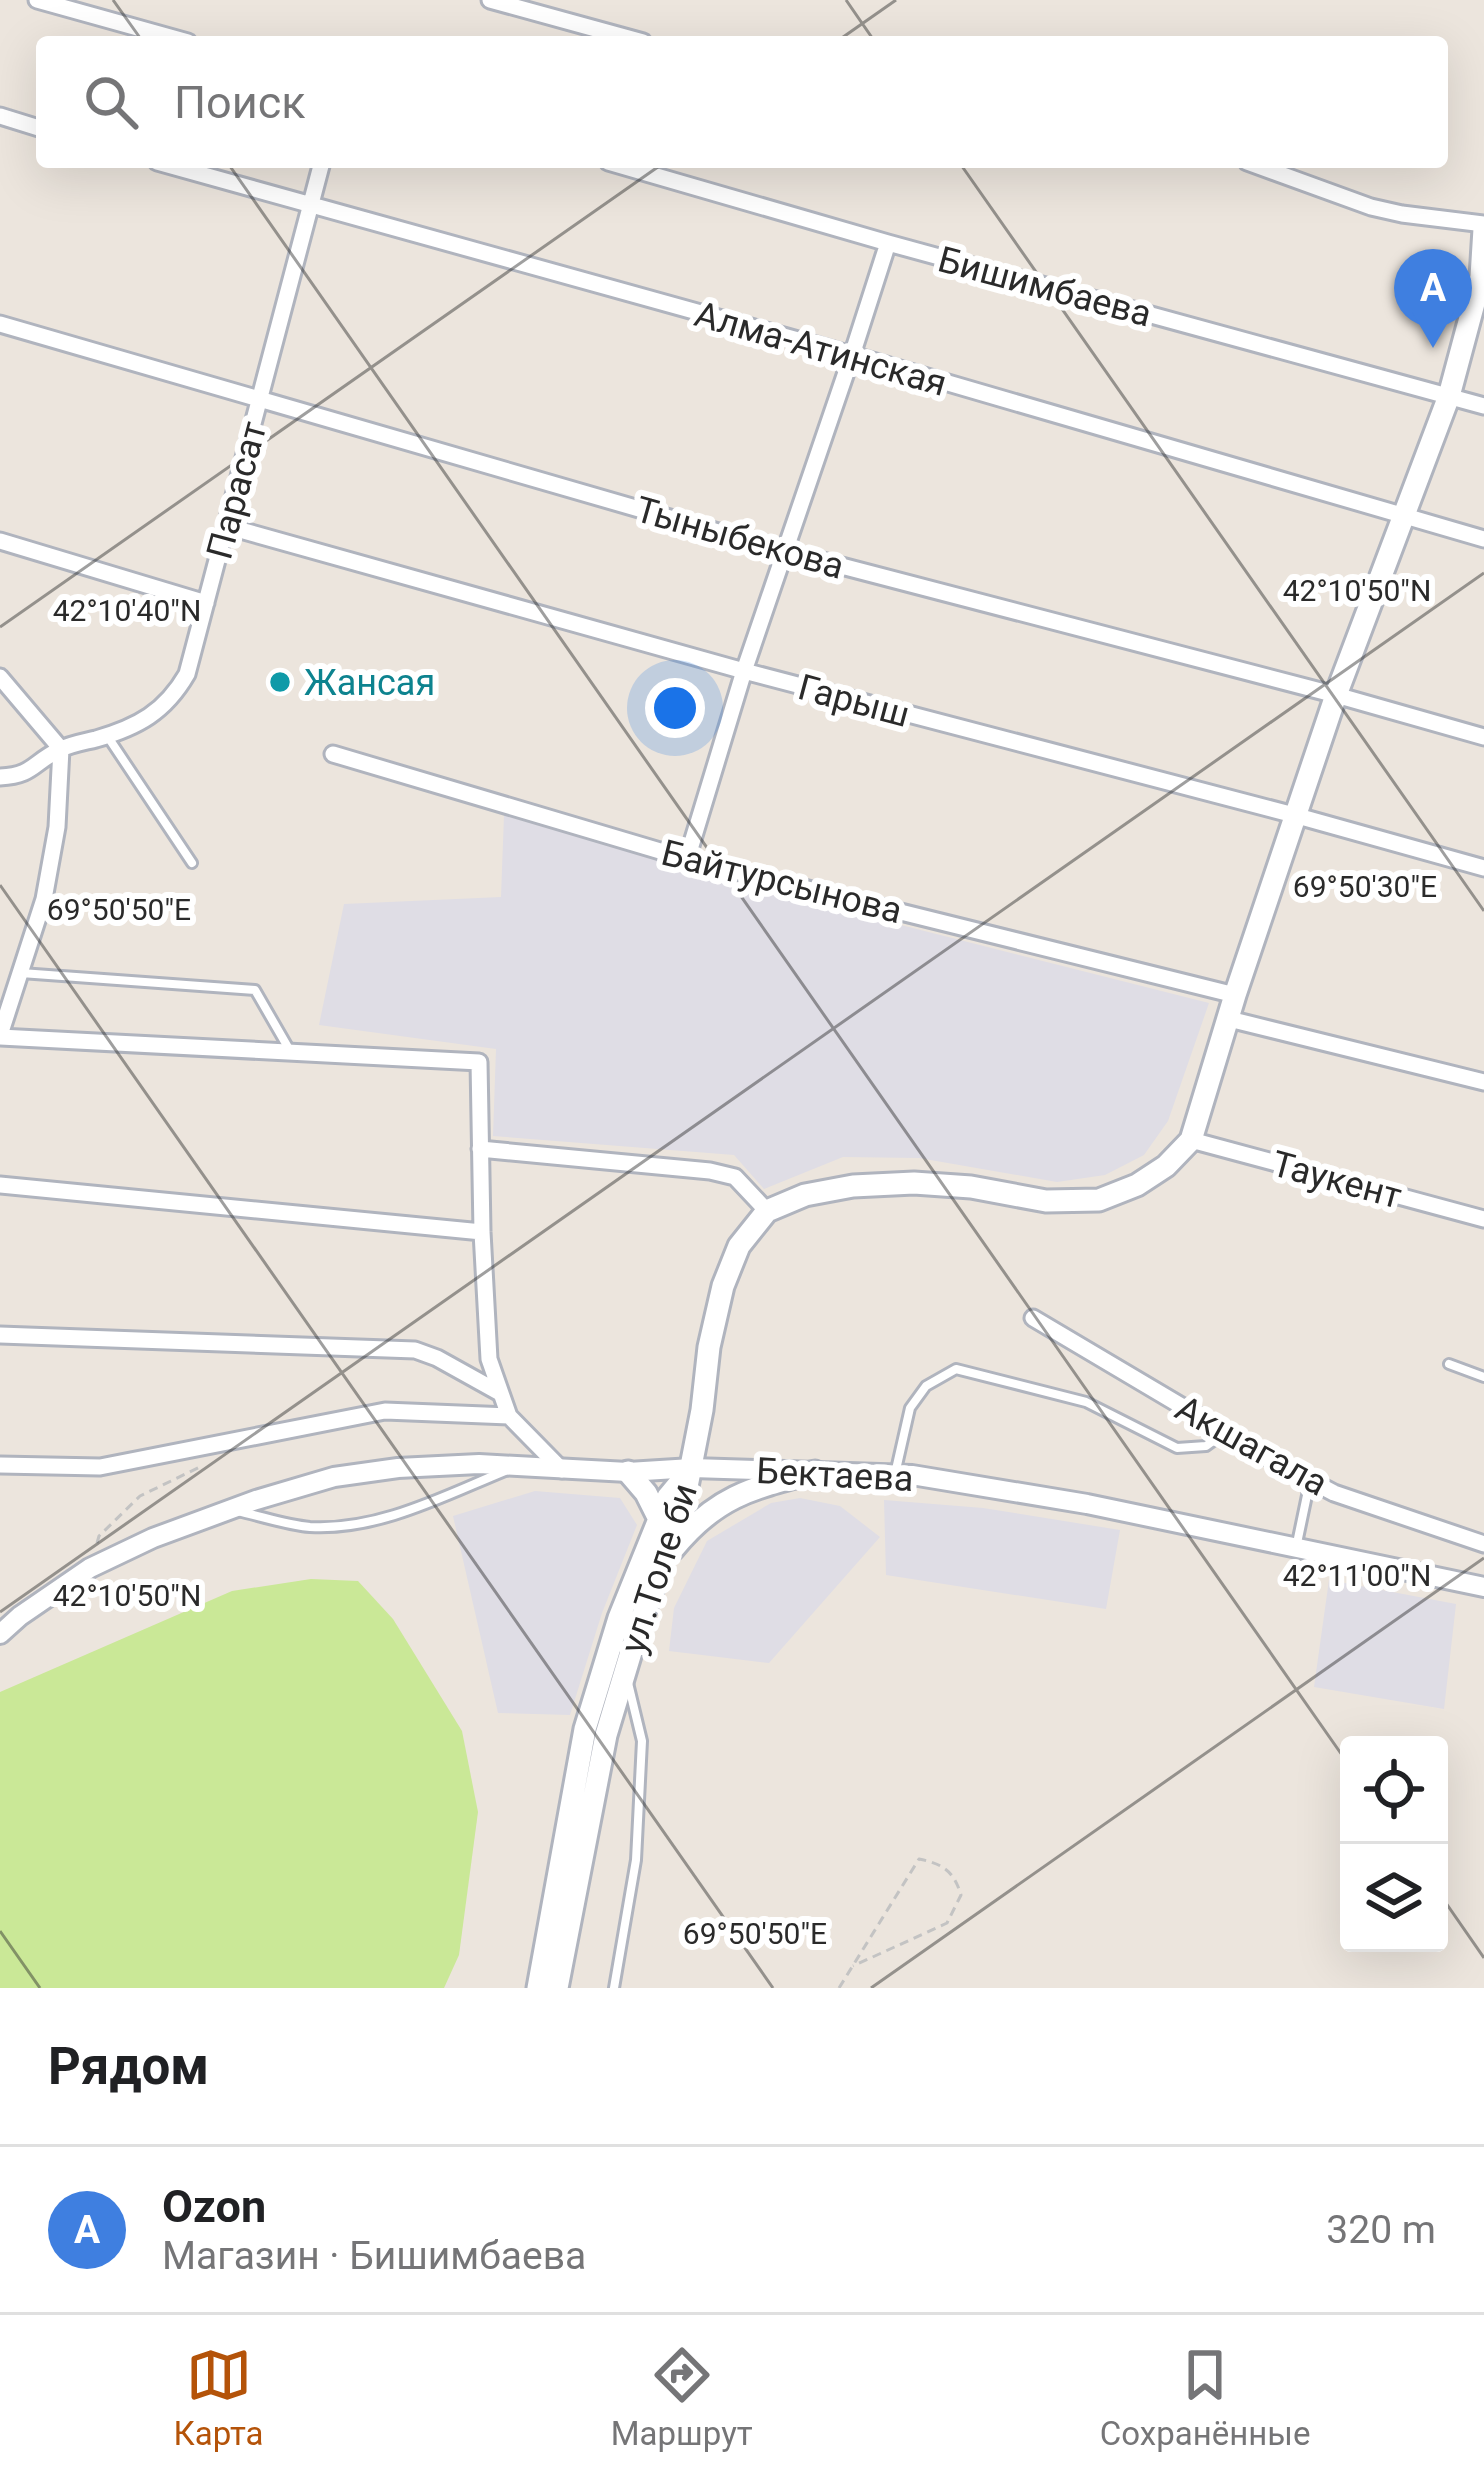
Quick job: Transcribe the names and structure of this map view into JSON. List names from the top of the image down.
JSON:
{
  "streets": {
    "main road": ["ул.Толе би"],
    "street": [
      "Бишимбаева",
      "Алма-Атинская",
      "Парасат",
      "Тыныбекова",
      "Гарыш",
      "Байтурсынова",
      "Таукент",
      "Акшагала",
      "Бектаева"
    ]
  },
  "crossings": [
    ["Алма-Атинская", "Парасат"],
    ["Парасат", "Тыныбекова"],
    ["Парасат", "Гарыш"],
    ["Бектаева", "ул.Толе би"]
  ],
  "places": ["Жансая"],
  "page": {
    "search": "Поиск",
    "pins": "A",
    "heading": "Рядом",
    "list": [
      {
        "mark": "A",
        "name": "Ozon",
        "note": "Магазин · Бишимбаева",
        "value": "320 m"
      }
    ],
    "nav": ["Карта", "Маршрут", "Сохранённые"]
  },
  "coordinates": [
    "42°10'50\"N",
    "42°10'40\"N",
    "69°50'30\"E",
    "69°50'50\"E",
    "42°11'00\"N"
  ]
}
